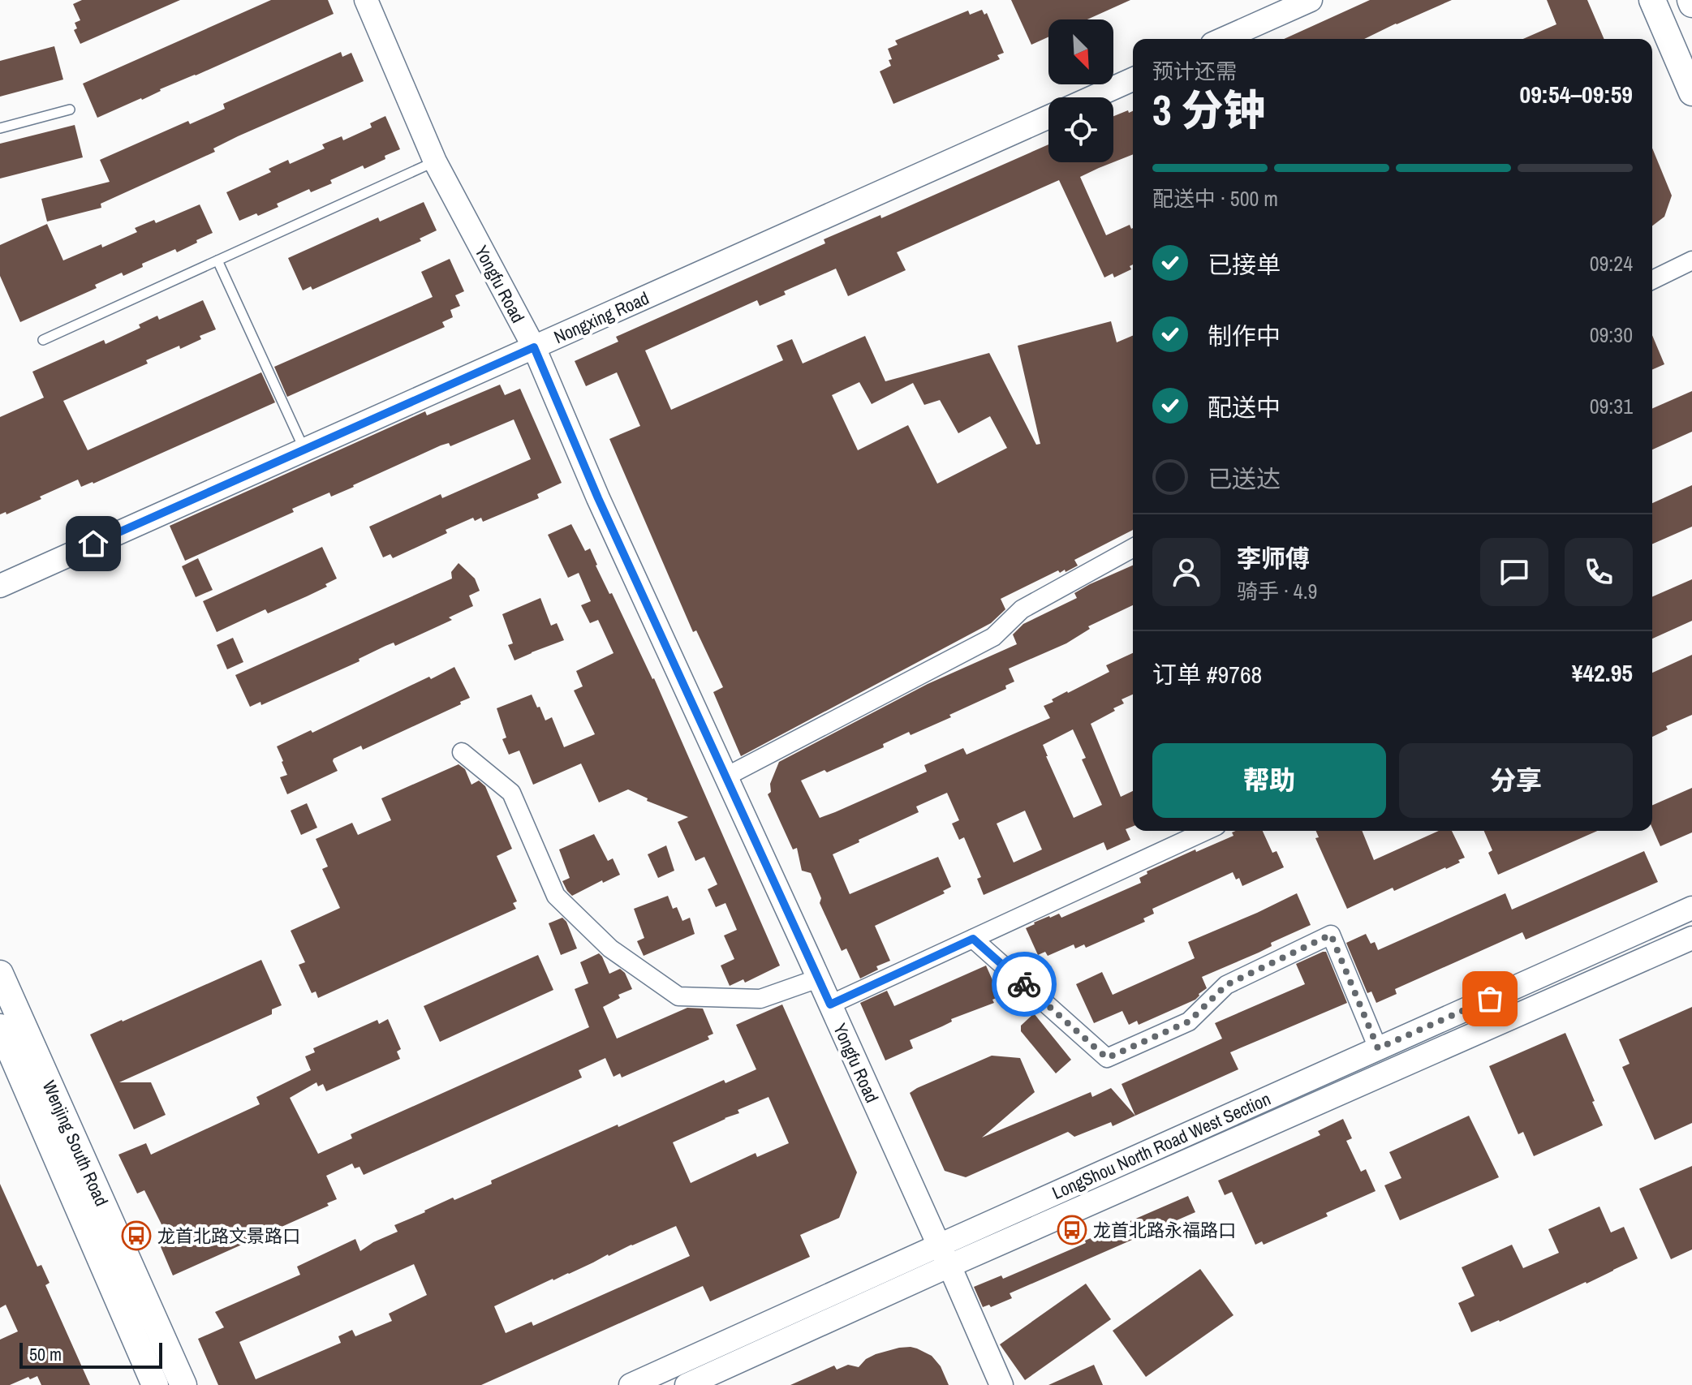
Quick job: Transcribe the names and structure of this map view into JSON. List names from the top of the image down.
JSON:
{
  "streets": {
    "main road": ["Wenjing South Road"],
    "street": ["Yongfu Road", "Nongxing Road", "LongShou North Road West Section"]
  },
  "crossings": [
    ["Yongfu Road", "Nongxing Road"],
    ["Yongfu Road", "LongShou North Road West Section"]
  ],
  "places": {
    "bus stop": ["龙首北路永福路口", "龙首北路文景路口"]
  },
  "scale_bar": "50 m",
  "north": "bottom right",
  "page": {
    "heading": ["3 分钟", "预计还需", "09:54–09:59"],
    "panel": [
      "李师傅",
      "骑手 · 4.9",
      "订单 #9768",
      "¥42.95"
    ],
    "bar": "配送中 · 500 m",
    "list": [
      ["已接单", "09:24"],
      ["制作中", "09:30"],
      ["配送中", "09:31"],
      "已送达"
    ],
    "buttons": ["帮助", "分享"],
    "scale": "50 m"
  }
}
